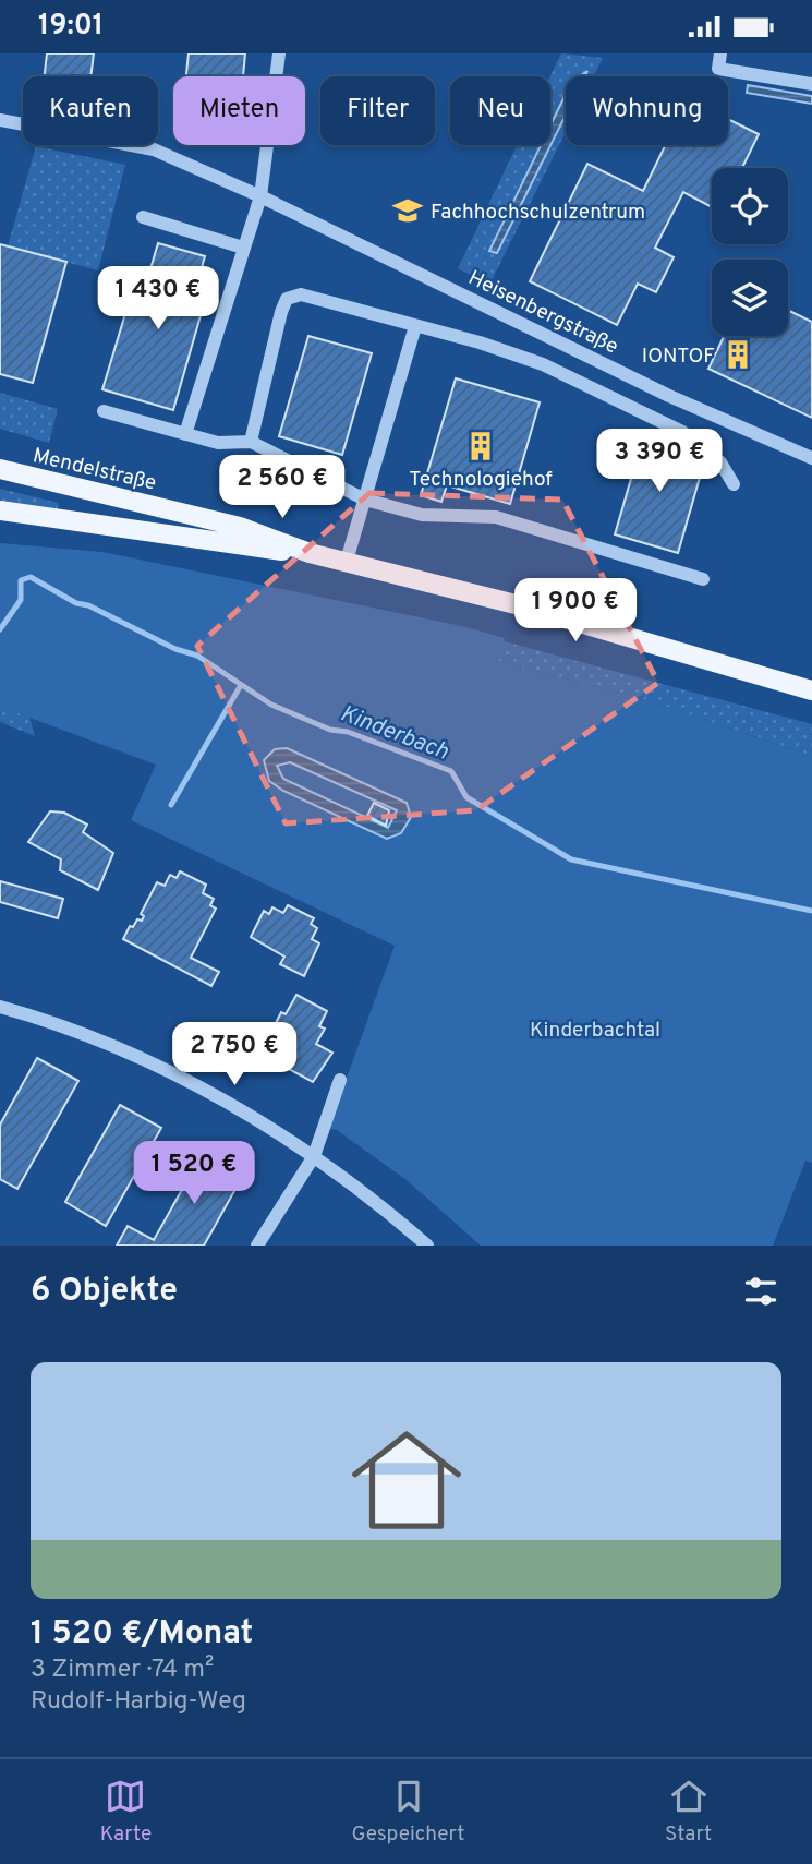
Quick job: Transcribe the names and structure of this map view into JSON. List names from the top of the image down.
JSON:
{
  "streets": {
    "main road": ["Mendelstraße"],
    "street": ["Heisenbergstraße"]
  },
  "water": ["Kinderbach"],
  "parks": ["Kinderbachtal"],
  "places": {
    "school or university": ["Fachhochschulzentrum"],
    "building": ["IONTOF", "Technologiehof"]
  },
  "page": {
    "status": "19:01",
    "chip": [
      "Kaufen",
      "Mieten",
      "Filter",
      "Neu",
      "Wohnung"
    ],
    "price": [
      "1 430 €",
      "3 390 €",
      "2 560 €",
      "1 900 €",
      "2 750 €",
      "1 520 €"
    ],
    "heading": "6 Objekte",
    "list": [
      {
        "name": "1 520 €/Monat",
        "note": "3 Zimmer · 74 m² · Rudolf-Harbig-Weg"
      }
    ],
    "tabs": ["Karte", "Gespeichert", "Start"]
  }
}
